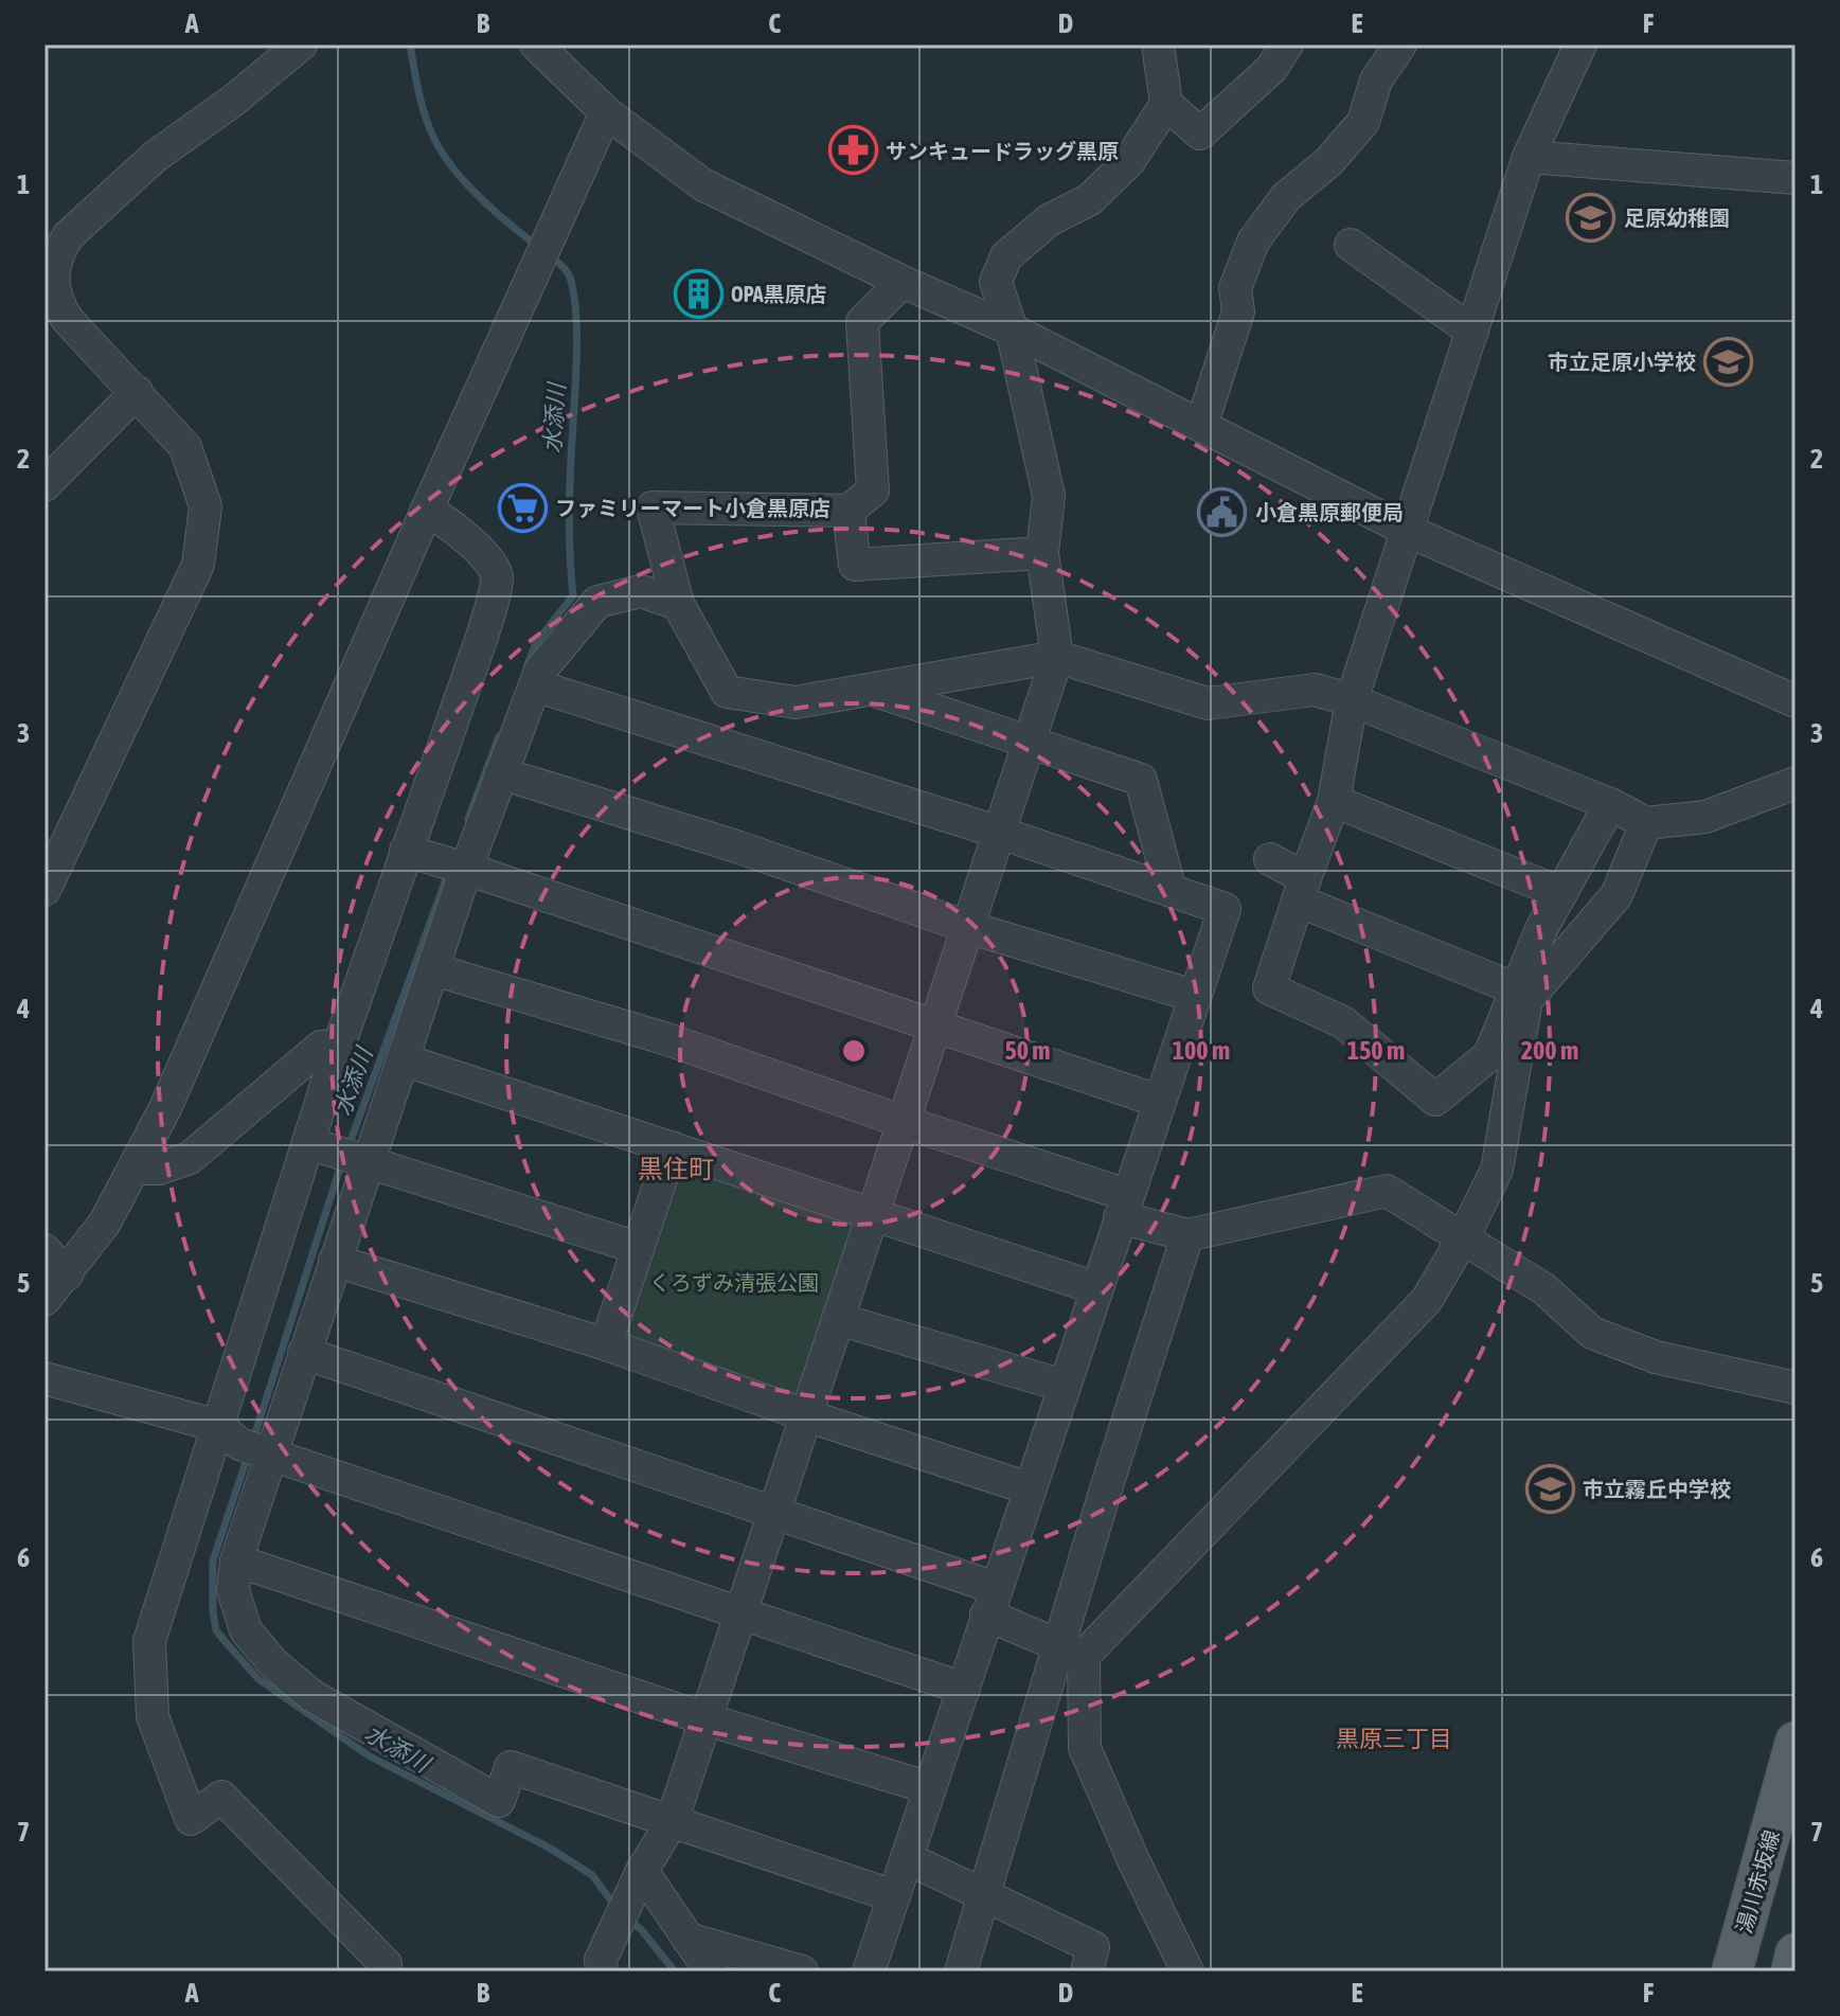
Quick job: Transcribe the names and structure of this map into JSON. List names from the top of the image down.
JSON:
{
  "streets": {
    "main road": ["湯川赤坂線"]
  },
  "districts": ["黒住町", "黒原三丁目"],
  "water": ["水添川"],
  "parks": ["くろずみ清張公園"],
  "places": {
    "pharmacy": ["サンキュードラッグ黒原"],
    "school or university": ["足原幼稚園", "市立足原小学校", "市立霧丘中学校"],
    "building": ["OPA黒原店"],
    "supermarket": ["ファミリーマート小倉黒原店"],
    "public building": ["小倉黒原郵便局"]
  },
  "grid": {
    "columns": [
      "A",
      "B",
      "C",
      "D",
      "E",
      "F"
    ],
    "rows": [
      "1",
      "2",
      "3",
      "4",
      "5",
      "6",
      "7"
    ]
  },
  "rings": [
    "50 m",
    "100 m",
    "150 m",
    "200 m"
  ]
}
